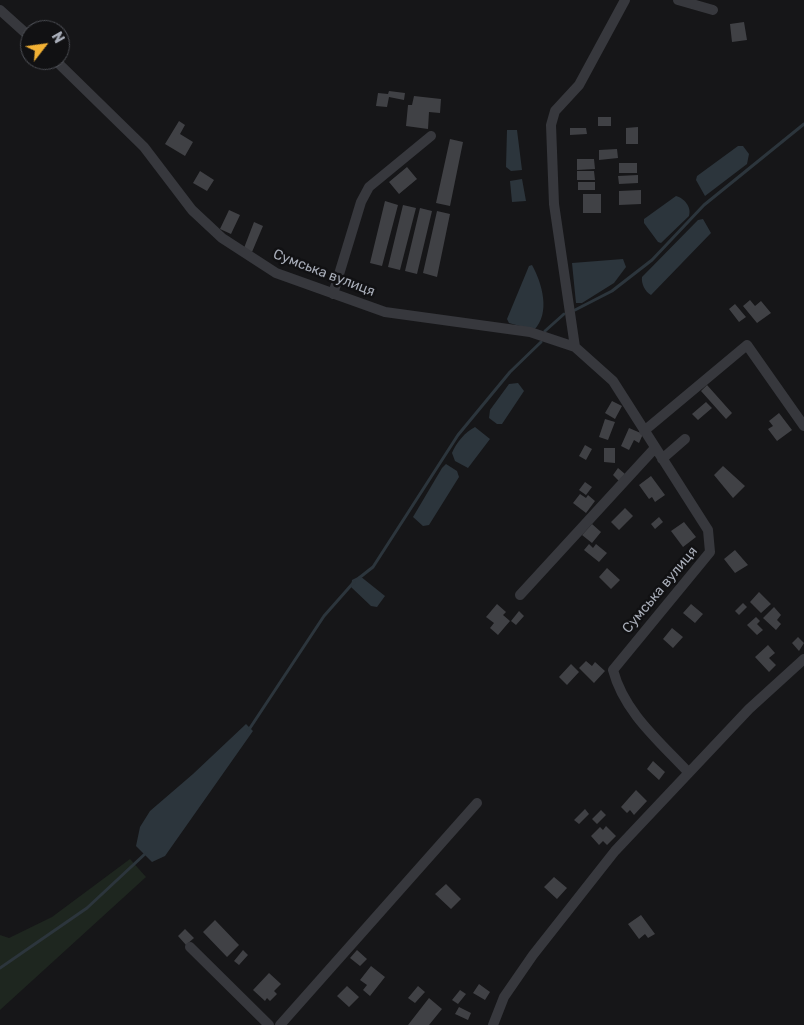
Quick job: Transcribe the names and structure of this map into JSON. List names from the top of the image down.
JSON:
{
  "streets": {
    "street": ["Сумська вулиця"]
  },
  "north": "top right"
}
